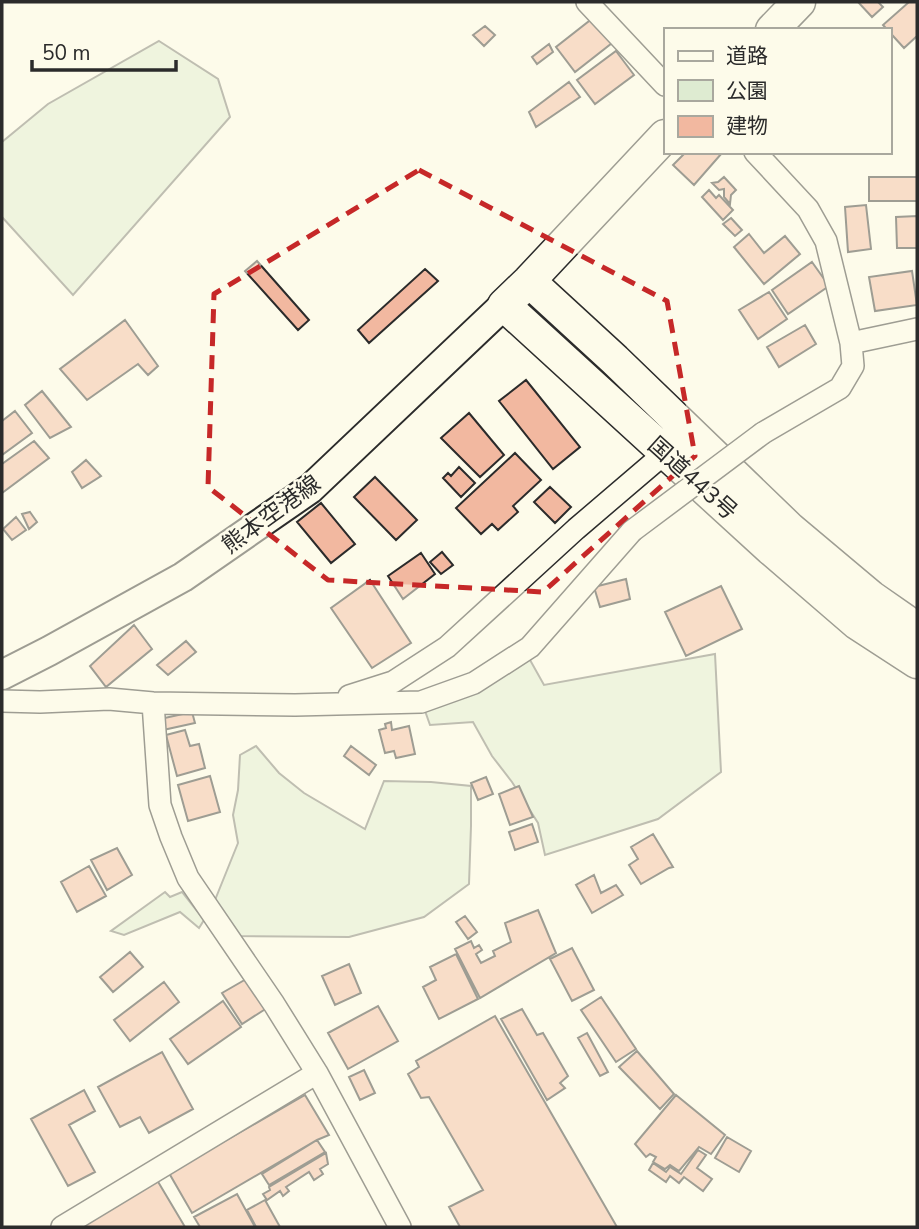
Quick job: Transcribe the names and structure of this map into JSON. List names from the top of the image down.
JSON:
{
  "streets": {
    "highway": ["国道443号"],
    "main road": ["熊本空港線"]
  },
  "crossings": [
    ["国道443号", "熊本空港線"]
  ],
  "legend": ["道路", "公園", "建物"],
  "scale_bar": "50 m"
}
